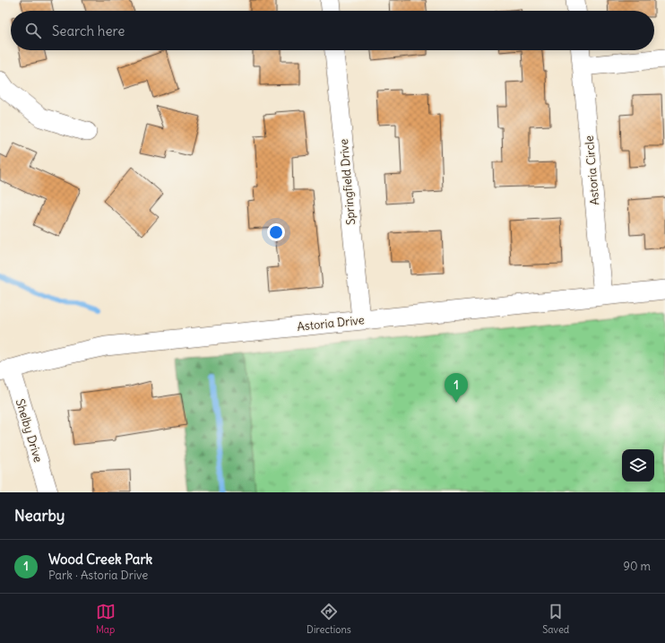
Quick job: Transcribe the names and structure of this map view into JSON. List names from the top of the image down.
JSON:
{
  "streets": {
    "street": [
      "Astoria Circle",
      "Springfield Drive",
      "Astoria Drive",
      "Shelby Drive"
    ]
  },
  "crossings": [
    ["Astoria Circle", "Astoria Drive"],
    ["Springfield Drive", "Astoria Drive"],
    ["Astoria Drive", "Shelby Drive"]
  ],
  "page": {
    "search": "Search here",
    "pins": "1",
    "heading": "Nearby",
    "list": [
      {
        "mark": "1",
        "name": "Wood Creek Park",
        "note": "Park · Astoria Drive",
        "value": "90 m"
      }
    ],
    "nav": ["Map", "Directions", "Saved"]
  }
}
